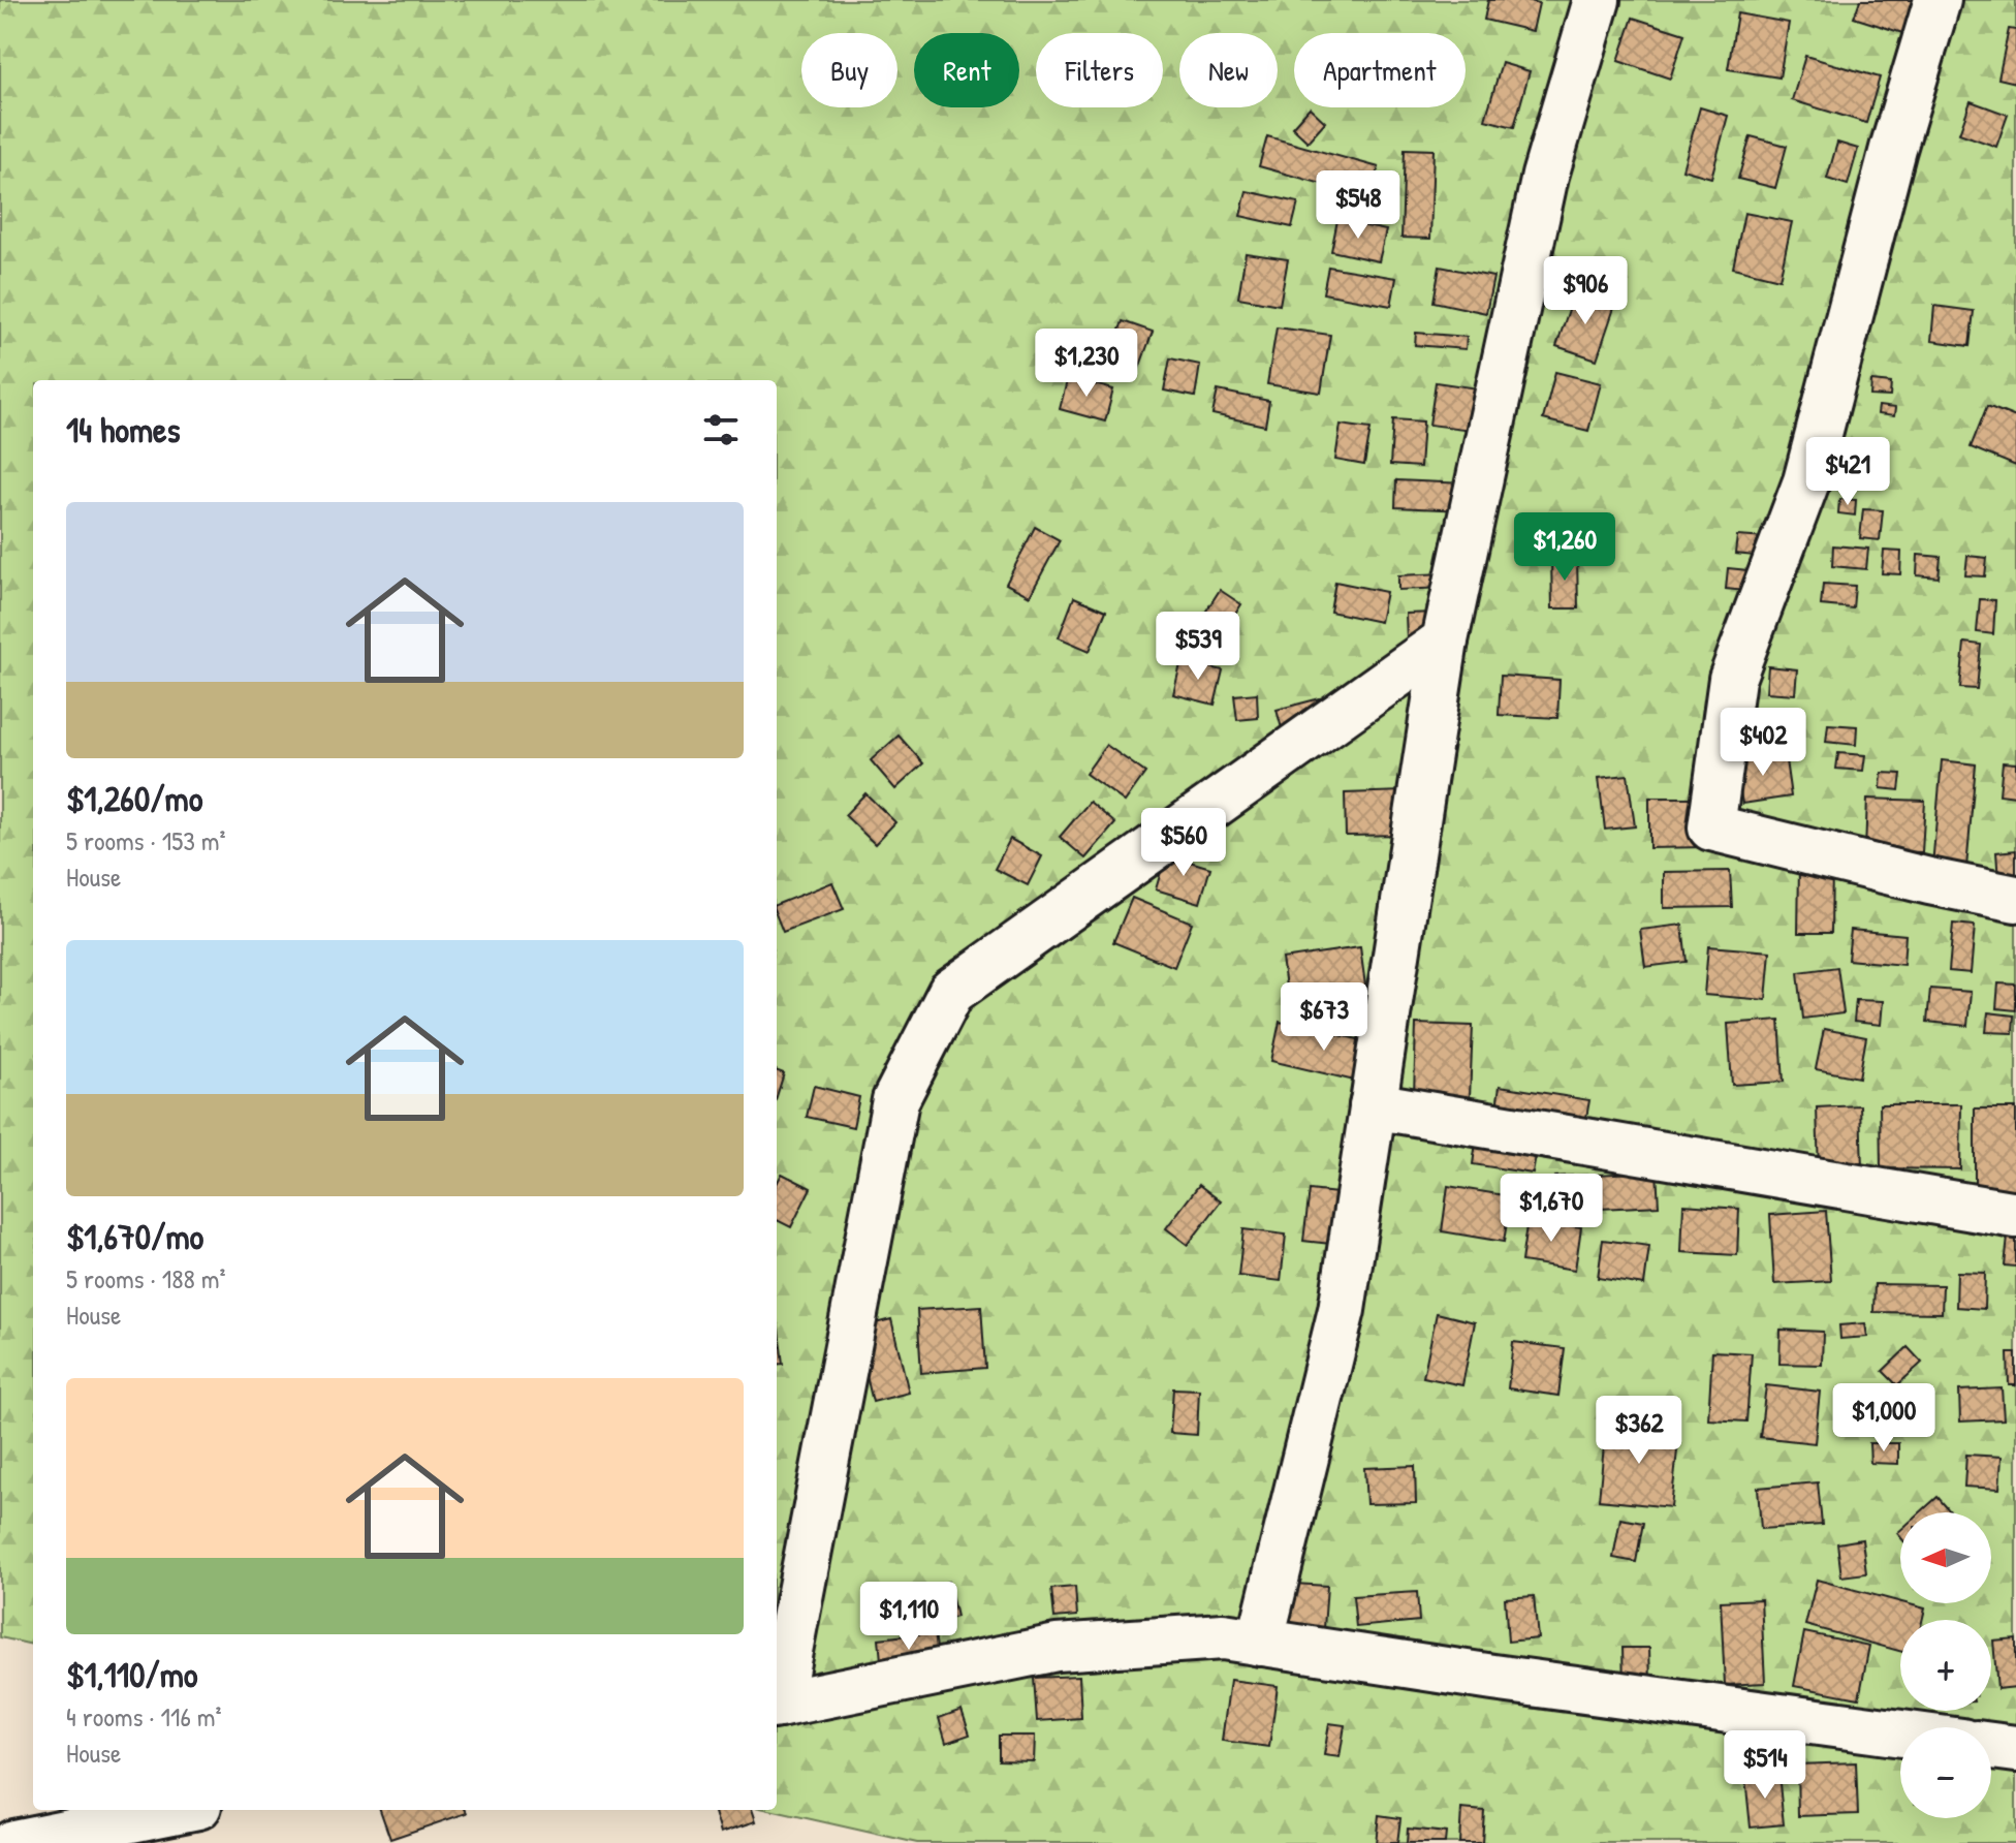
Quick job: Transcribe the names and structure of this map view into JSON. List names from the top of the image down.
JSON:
{
  "north": "left",
  "page": {
    "chip": [
      "Buy",
      "Rent",
      "Filters",
      "New",
      "Apartment"
    ],
    "price": [
      "$548",
      "$906",
      "$1,230",
      "$421",
      "$1,260",
      "$539",
      "$402",
      "$560",
      "$673",
      "$1,670",
      "$1,000",
      "$362",
      "$1,110",
      "$514"
    ],
    "heading": "14 homes",
    "list": [
      {
        "name": "$1,260/mo",
        "note": "5 rooms · 153 m² · House"
      },
      {
        "name": "$1,670/mo",
        "note": "5 rooms · 188 m² · House"
      },
      {
        "name": "$1,110/mo",
        "note": "4 rooms · 116 m² · House"
      }
    ],
    "map_buttons": ["+", "−"]
  }
}
